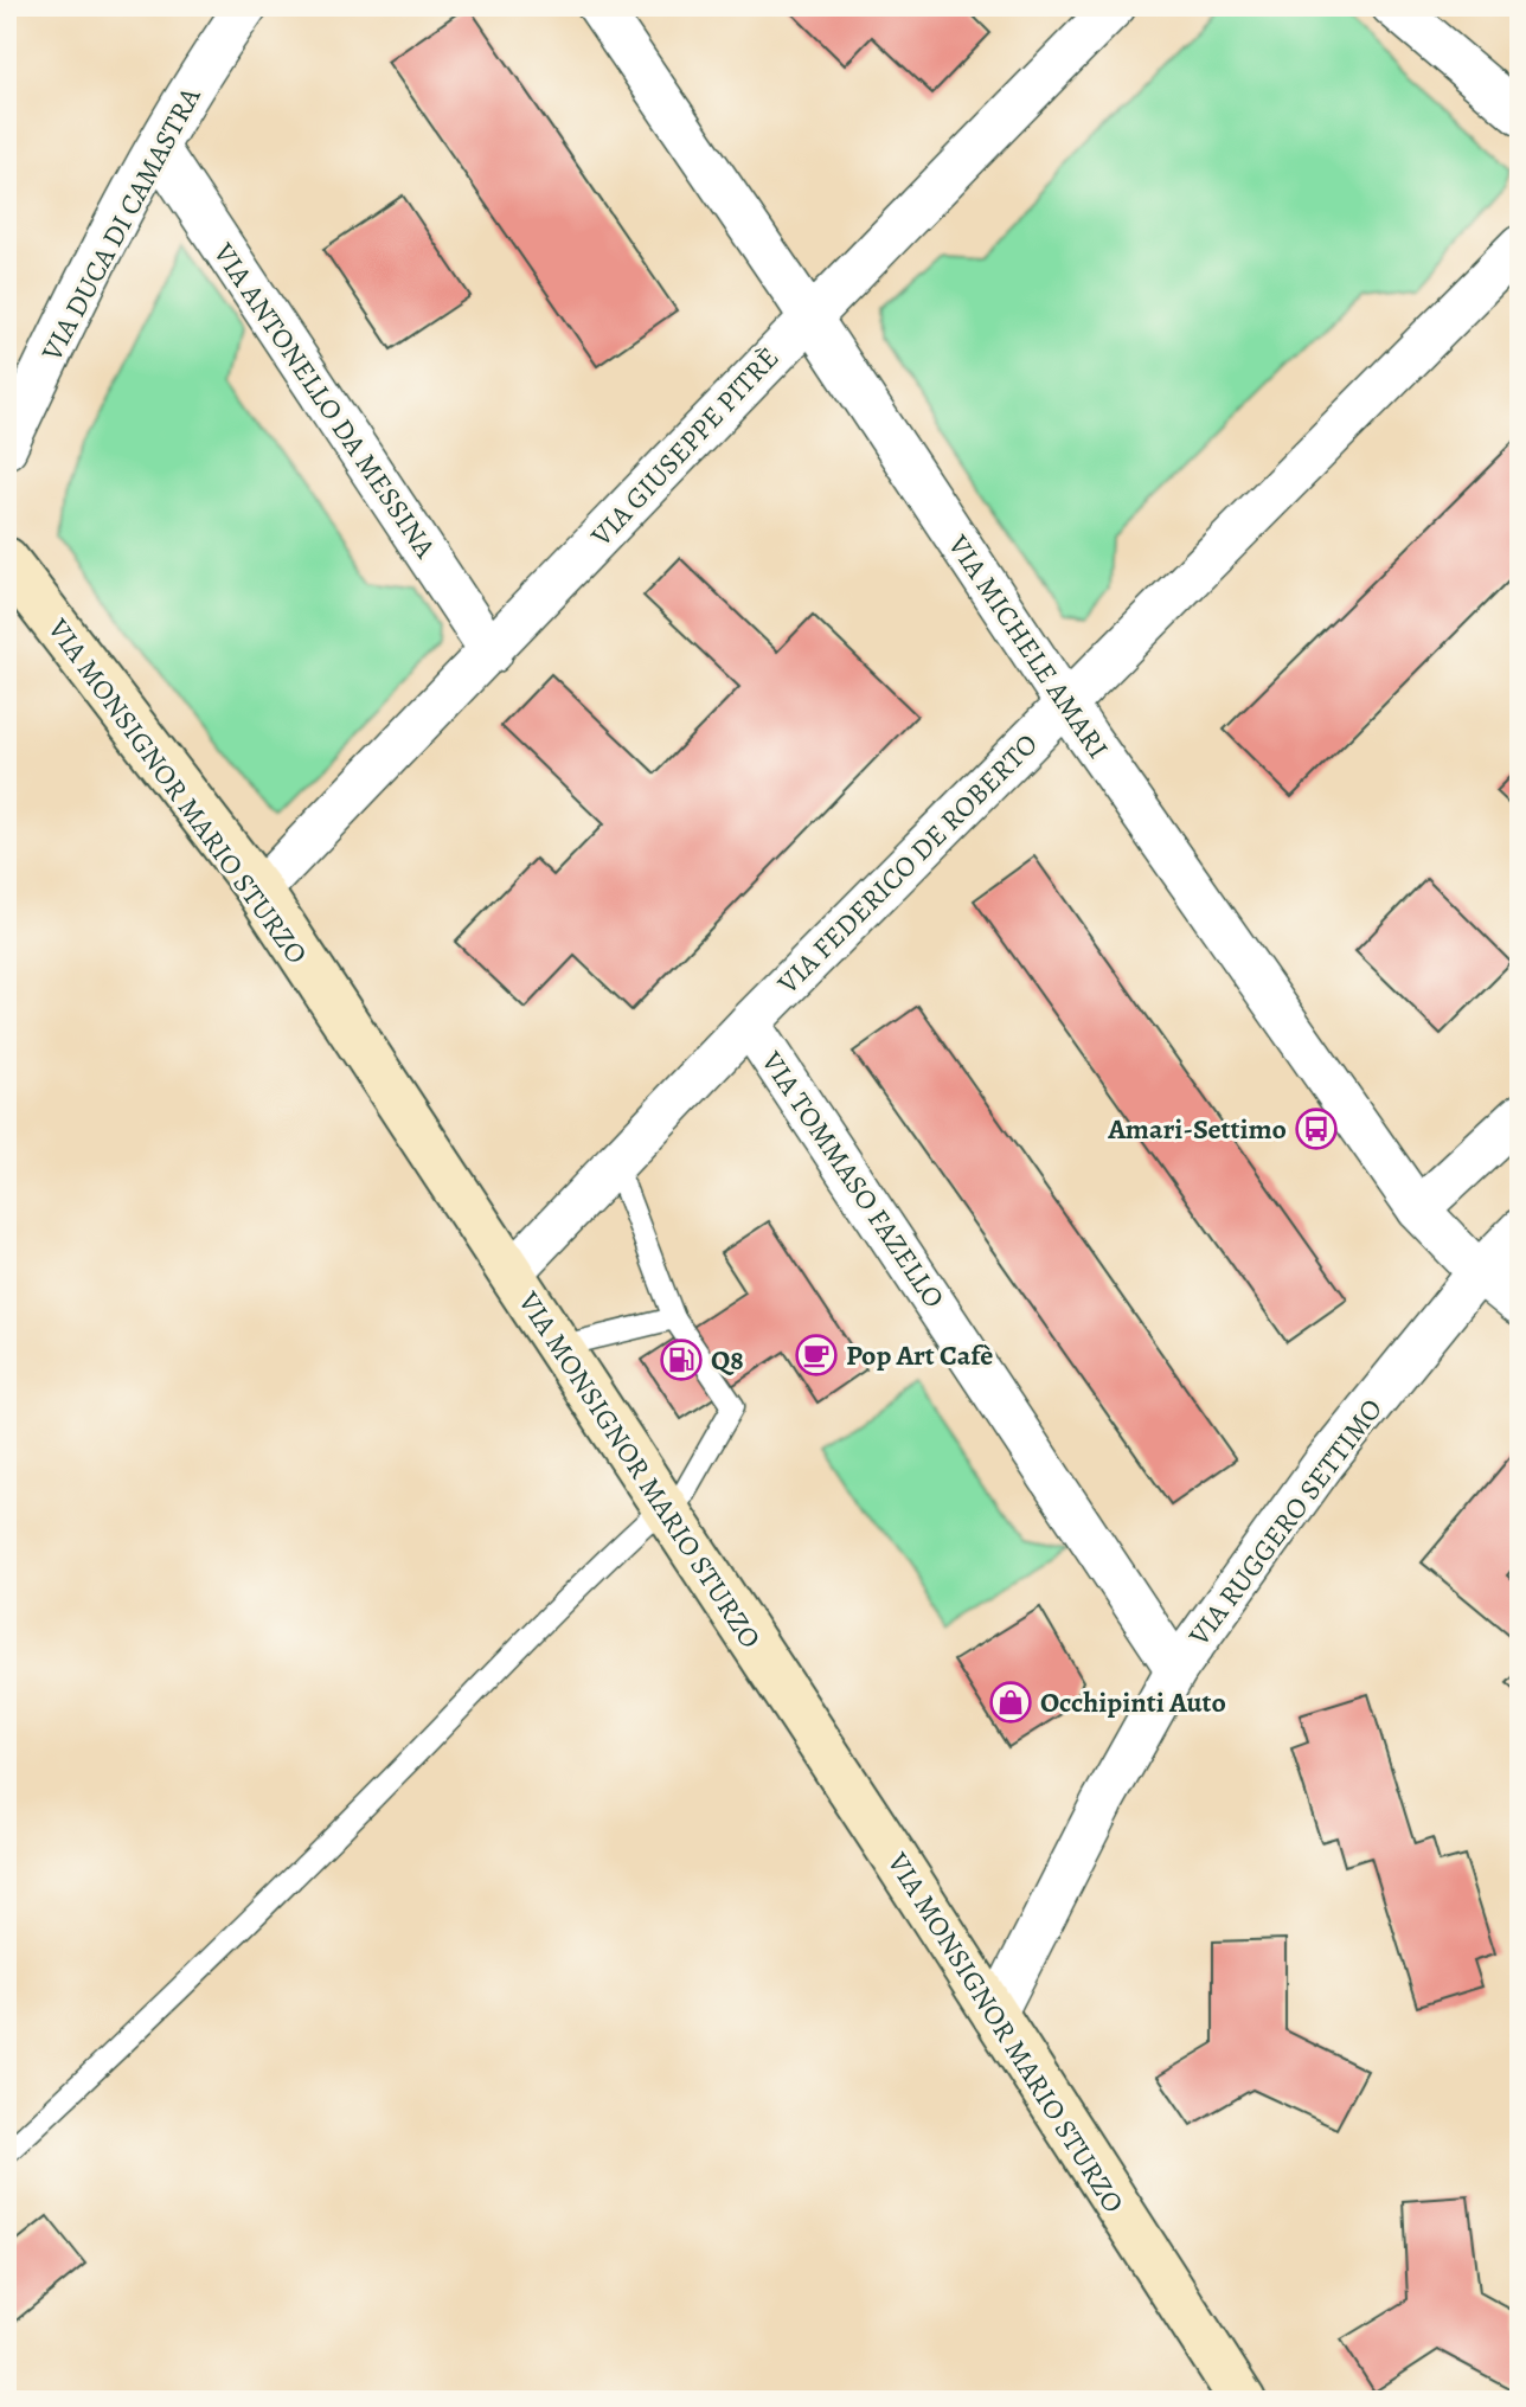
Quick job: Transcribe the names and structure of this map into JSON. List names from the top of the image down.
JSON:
{
  "streets": {
    "main road": ["VIA MONSIGNOR MARIO STURZO"],
    "street": [
      "VIA DUCA DI CAMASTRA",
      "VIA ANTONELLO DA MESSINA",
      "VIA GIUSEPPE PITRÈ",
      "VIA MICHELE AMARI",
      "VIA FEDERICO DE ROBERTO",
      "VIA TOMMASO FAZELLO",
      "VIA RUGGERO SETTIMO"
    ]
  },
  "crossings": [
    ["VIA DUCA DI CAMASTRA", "VIA ANTONELLO DA MESSINA"],
    ["VIA ANTONELLO DA MESSINA", "VIA GIUSEPPE PITRÈ"],
    ["VIA GIUSEPPE PITRÈ", "VIA MICHELE AMARI"],
    ["VIA GIUSEPPE PITRÈ", "VIA MONSIGNOR MARIO STURZO"],
    ["VIA MICHELE AMARI", "VIA FEDERICO DE ROBERTO"],
    ["VIA MICHELE AMARI", "VIA RUGGERO SETTIMO"],
    ["VIA MONSIGNOR MARIO STURZO", "VIA FEDERICO DE ROBERTO"],
    ["VIA MONSIGNOR MARIO STURZO", "VIA RUGGERO SETTIMO"],
    ["VIA FEDERICO DE ROBERTO", "VIA TOMMASO FAZELLO"],
    ["VIA TOMMASO FAZELLO", "VIA RUGGERO SETTIMO"]
  ],
  "places": {
    "bus stop": ["Amari-Settimo"],
    "cafe": ["Pop Art Cafè"],
    "fuel station": ["Q8"],
    "shop": ["Occhipinti Auto"]
  }
}
